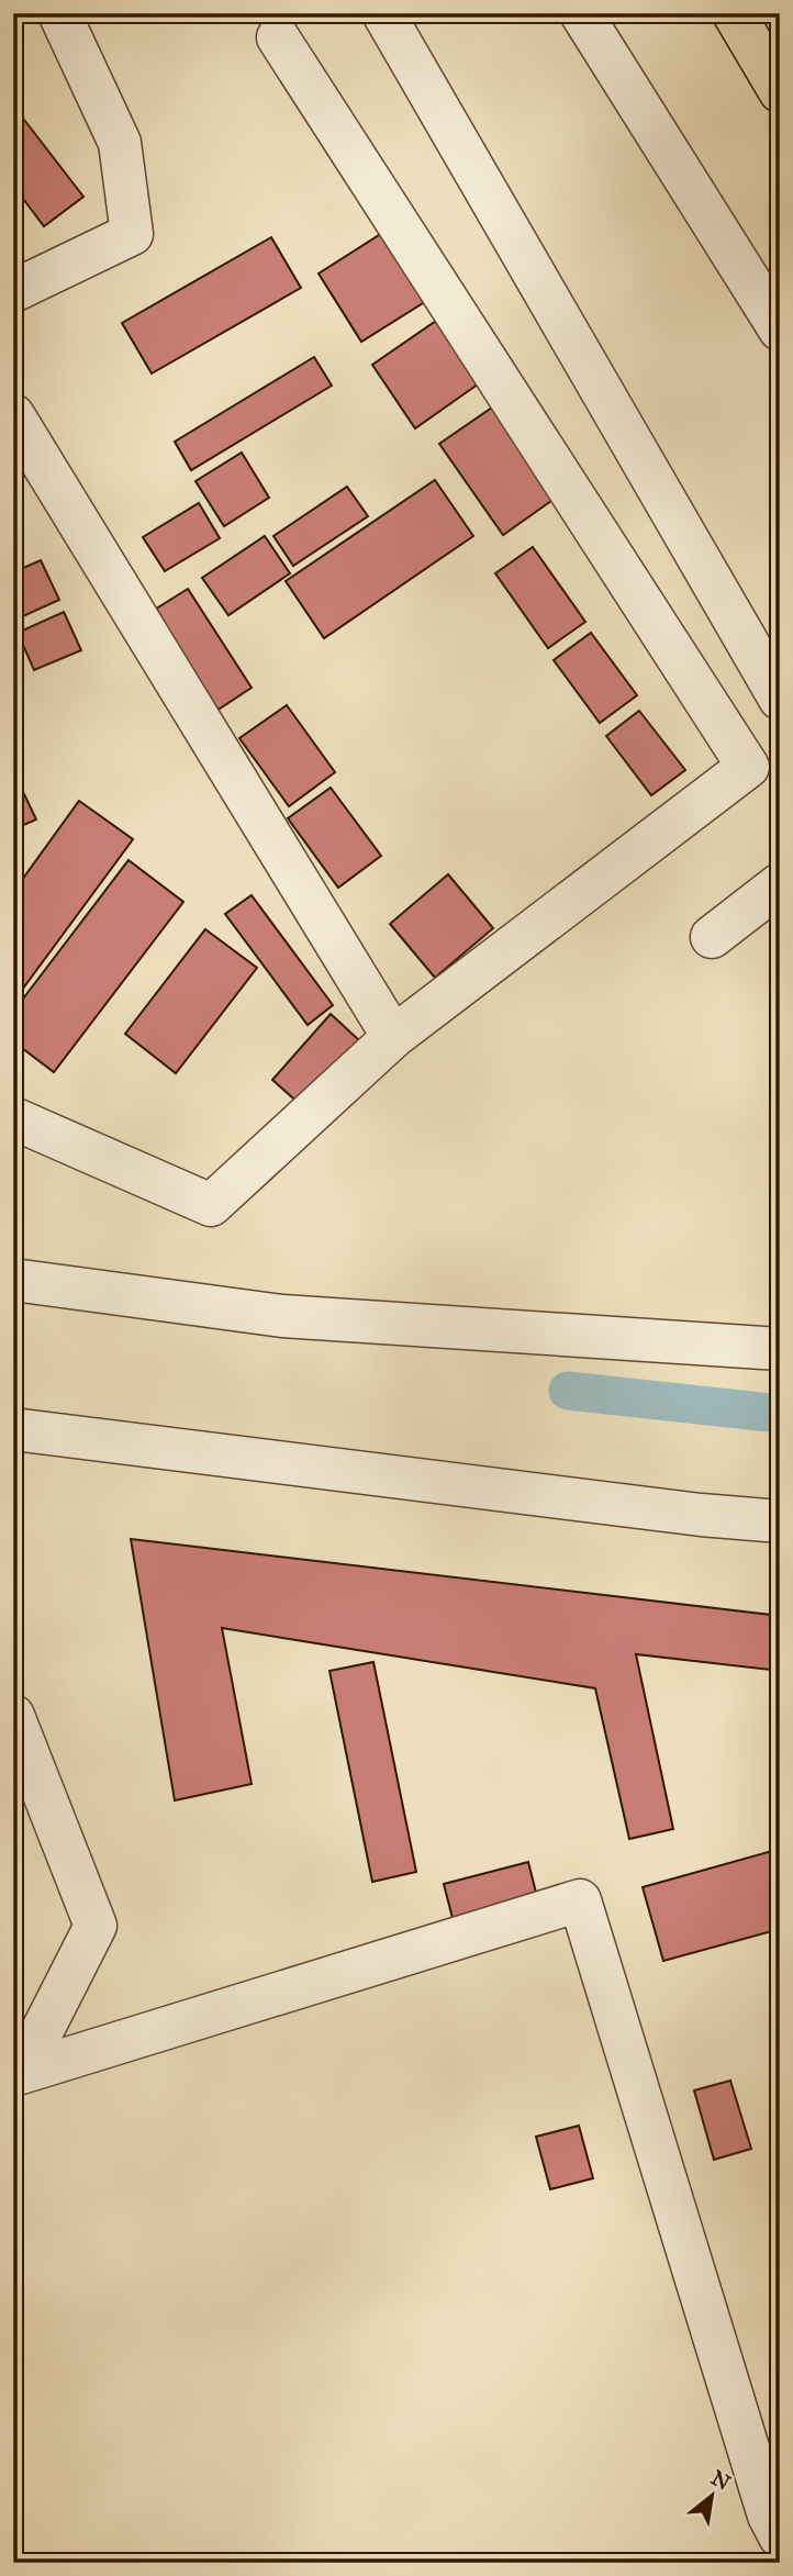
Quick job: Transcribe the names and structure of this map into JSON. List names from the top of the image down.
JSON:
{
  "north": "top right"
}
